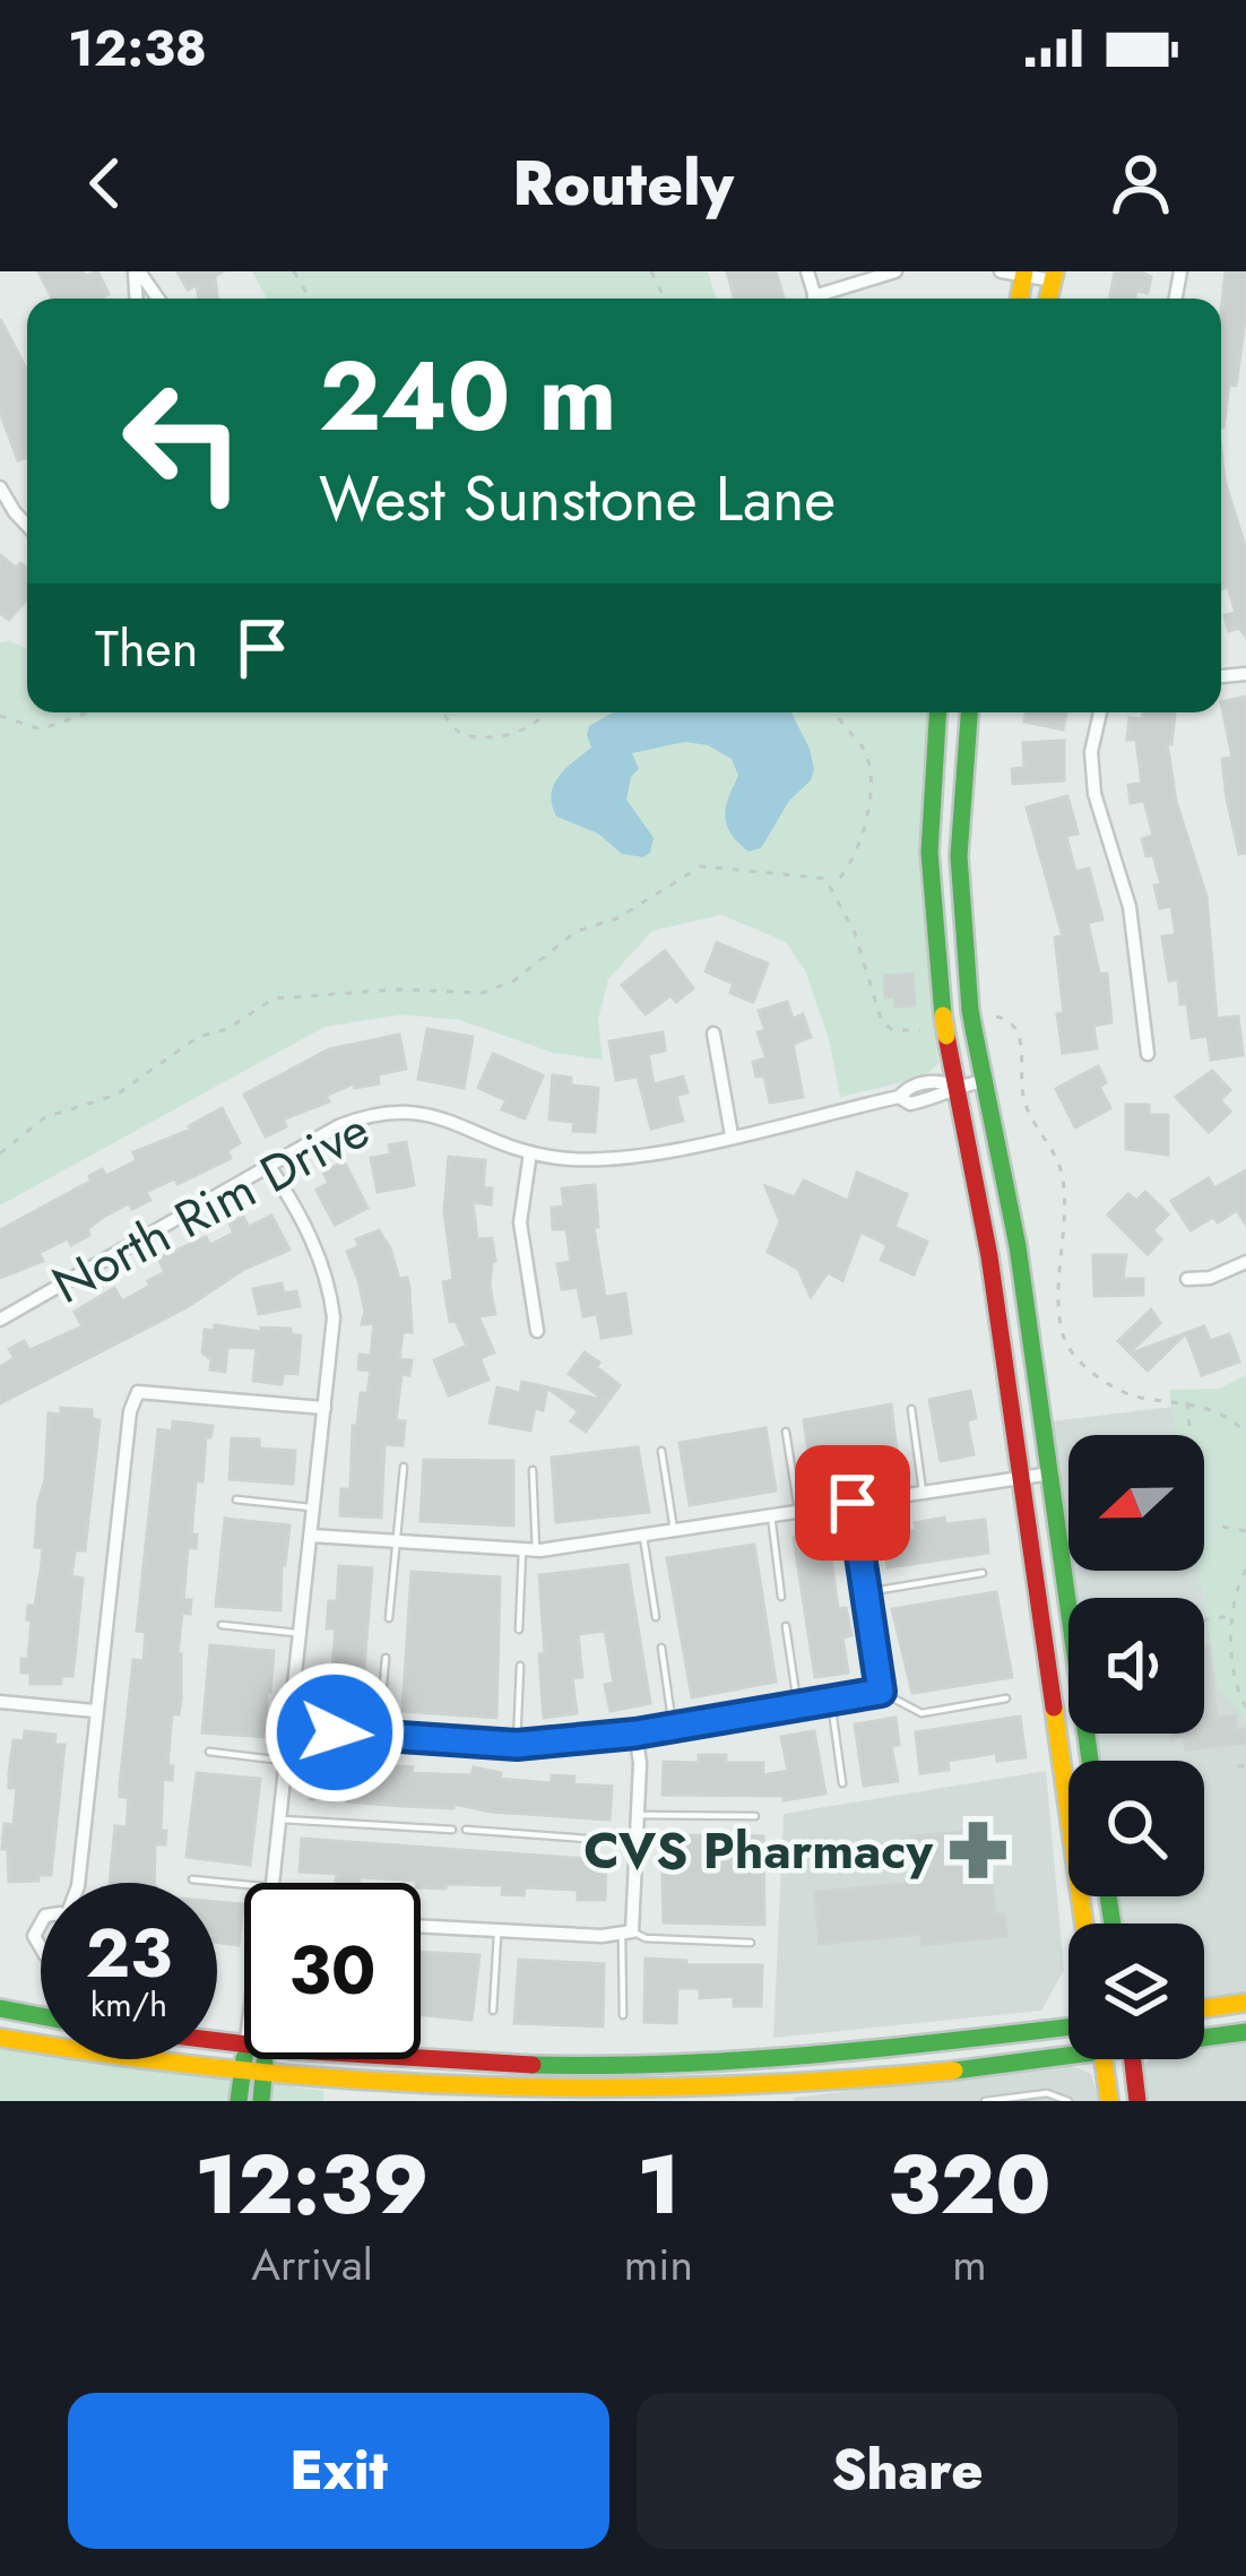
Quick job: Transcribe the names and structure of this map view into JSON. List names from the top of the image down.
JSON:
{
  "streets": {
    "street": ["North Rim Drive"]
  },
  "places": {
    "pharmacy": ["CVS Pharmacy"]
  },
  "north": "left",
  "page": {
    "status": "12:38",
    "header": "Routely",
    "turn": ["240 m", "West Sunstone Lane"],
    "then": "Then",
    "speed": "23 km/h",
    "limit": "30",
    "eta": [
      "12:39",
      "Arrival",
      "1",
      "min",
      "320",
      "m"
    ],
    "buttons": ["Exit", "Share"]
  }
}
